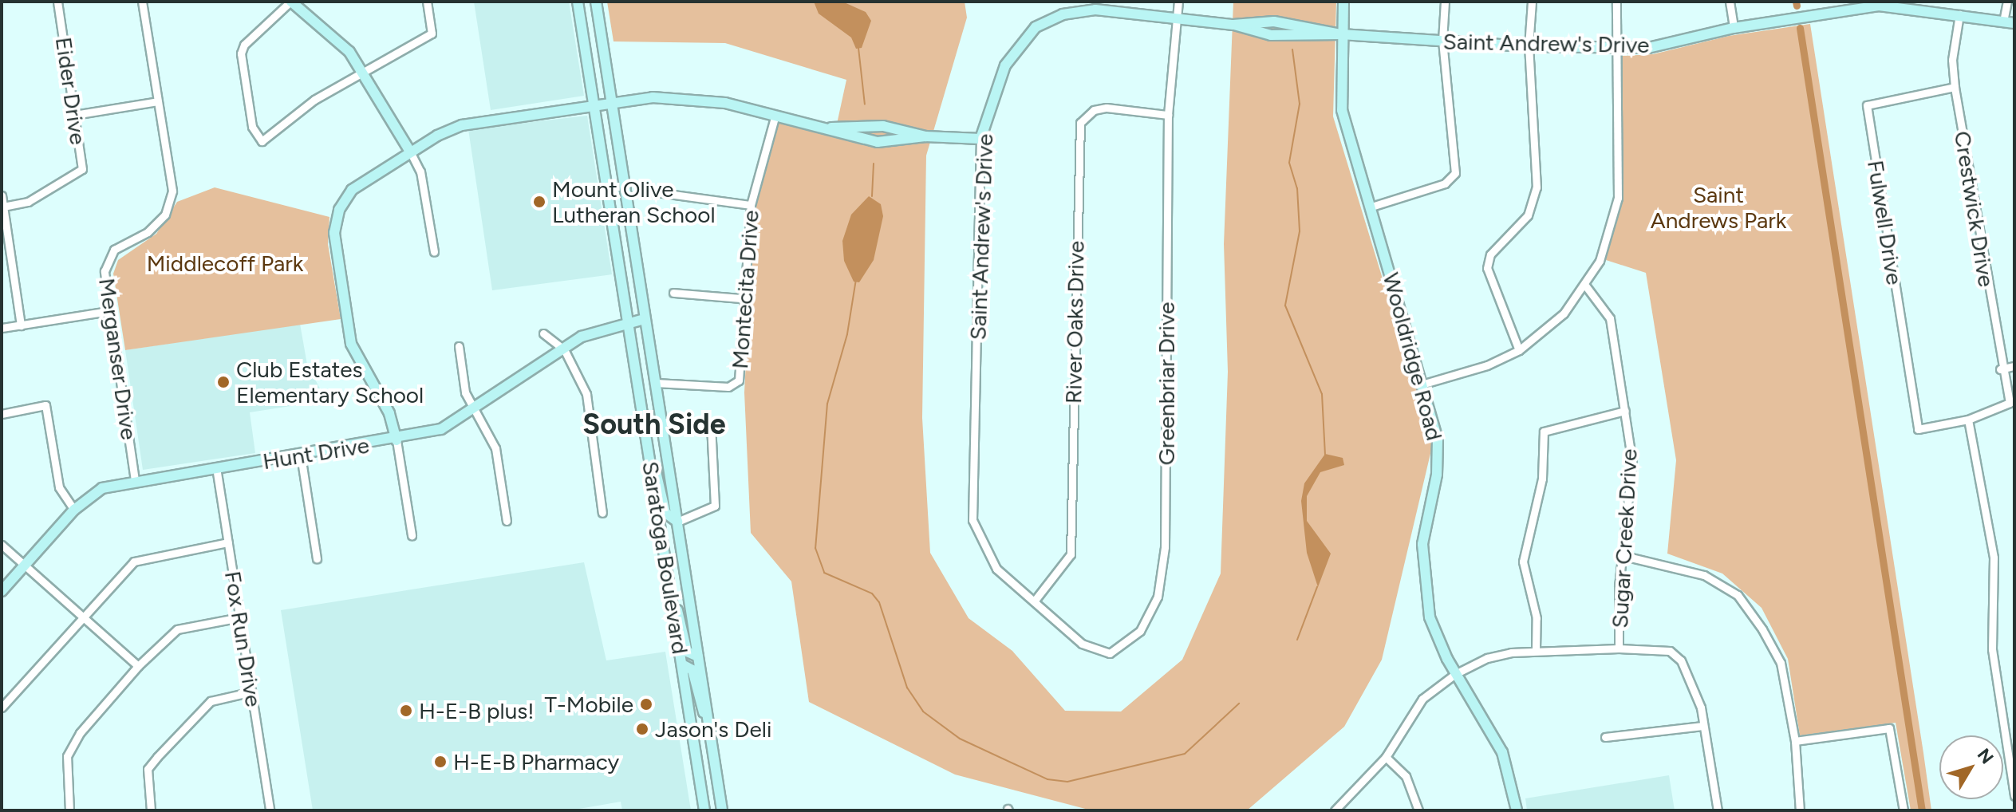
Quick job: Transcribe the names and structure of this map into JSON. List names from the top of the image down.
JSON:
{
  "streets": {
    "street": [
      "Saint Andrew's Drive",
      "Eider Drive",
      "Crestwick Drive",
      "Fulwell Drive",
      "Montecita Drive",
      "River Oaks Drive",
      "Wooldridge Road",
      "Merganser Drive",
      "Greenbriar Drive",
      "Hunt Drive",
      "Sugar Creek Drive",
      "Saratoga Boulevard",
      "Fox Run Drive"
    ]
  },
  "crossings": [
    ["Saint Andrew's Drive", "Crestwick Drive"],
    ["Saint Andrew's Drive", "River Oaks Drive"],
    ["Saint Andrew's Drive", "Wooldridge Road"],
    ["Saint Andrew's Drive", "Greenbriar Drive"],
    ["Crestwick Drive", "Fulwell Drive"],
    ["Montecita Drive", "Saratoga Boulevard"],
    ["River Oaks Drive", "Greenbriar Drive"],
    ["Merganser Drive", "Hunt Drive"],
    ["Hunt Drive", "Saratoga Boulevard"],
    ["Hunt Drive", "Fox Run Drive"]
  ],
  "districts": ["South Side"],
  "parks": ["Saint Andrews Park", "Middlecoff Park"],
  "places": [
    "Mount Olive Lutheran School",
    "Club Estates Elementary School",
    "T-Mobile",
    "H-E-B plus!",
    "Jason's Deli",
    "H-E-B Pharmacy"
  ],
  "north": "top right"
}
